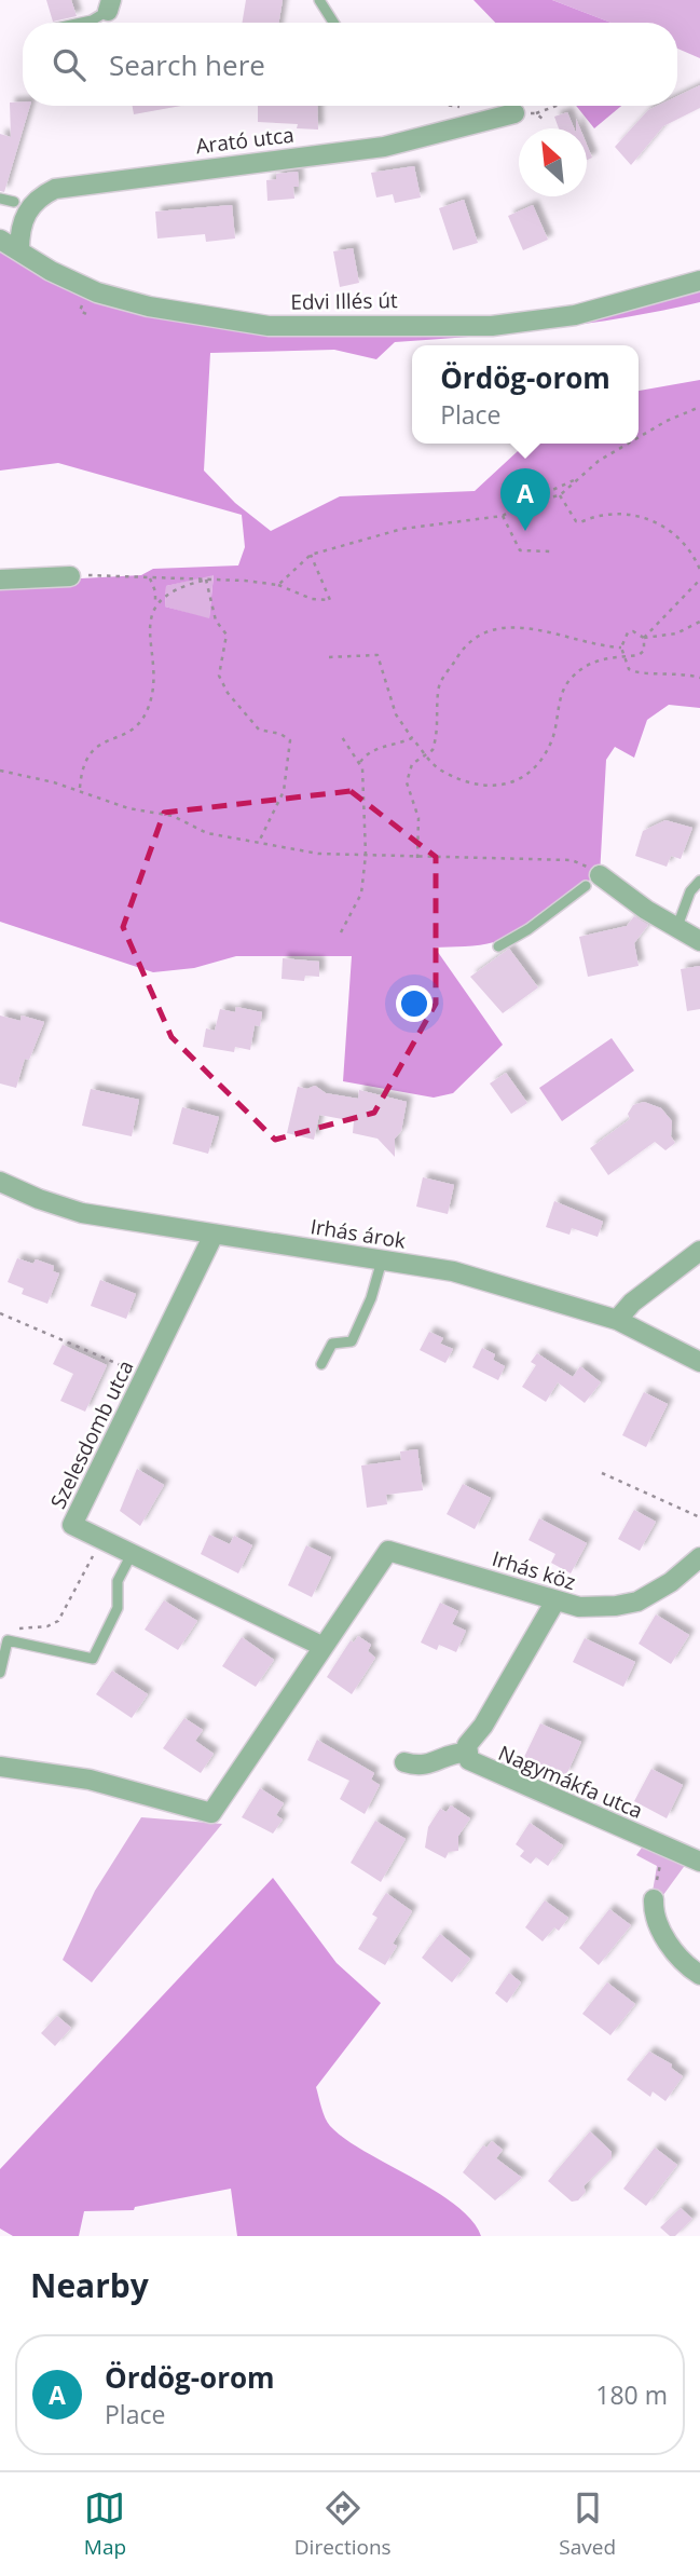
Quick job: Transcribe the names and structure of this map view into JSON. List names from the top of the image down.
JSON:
{
  "streets": {
    "street": [
      "Arató utca",
      "Edvi Illés út",
      "Irhás árok",
      "Szelesdomb utca",
      "Irhás köz",
      "Nagymákfa utca"
    ]
  },
  "crossings": [
    ["Arató utca", "Edvi Illés út"],
    ["Irhás árok", "Szelesdomb utca"],
    ["Szelesdomb utca", "Irhás köz"],
    ["Irhás köz", "Nagymákfa utca"]
  ],
  "north": "top left",
  "page": {
    "search": "Search here",
    "popup": ["Ördög-orom", "Place"],
    "pins": "A",
    "heading": "Nearby",
    "list": [
      {
        "mark": "A",
        "name": "Ördög-orom",
        "note": "Place",
        "value": "180 m"
      }
    ],
    "nav": ["Map", "Directions", "Saved"]
  }
}
